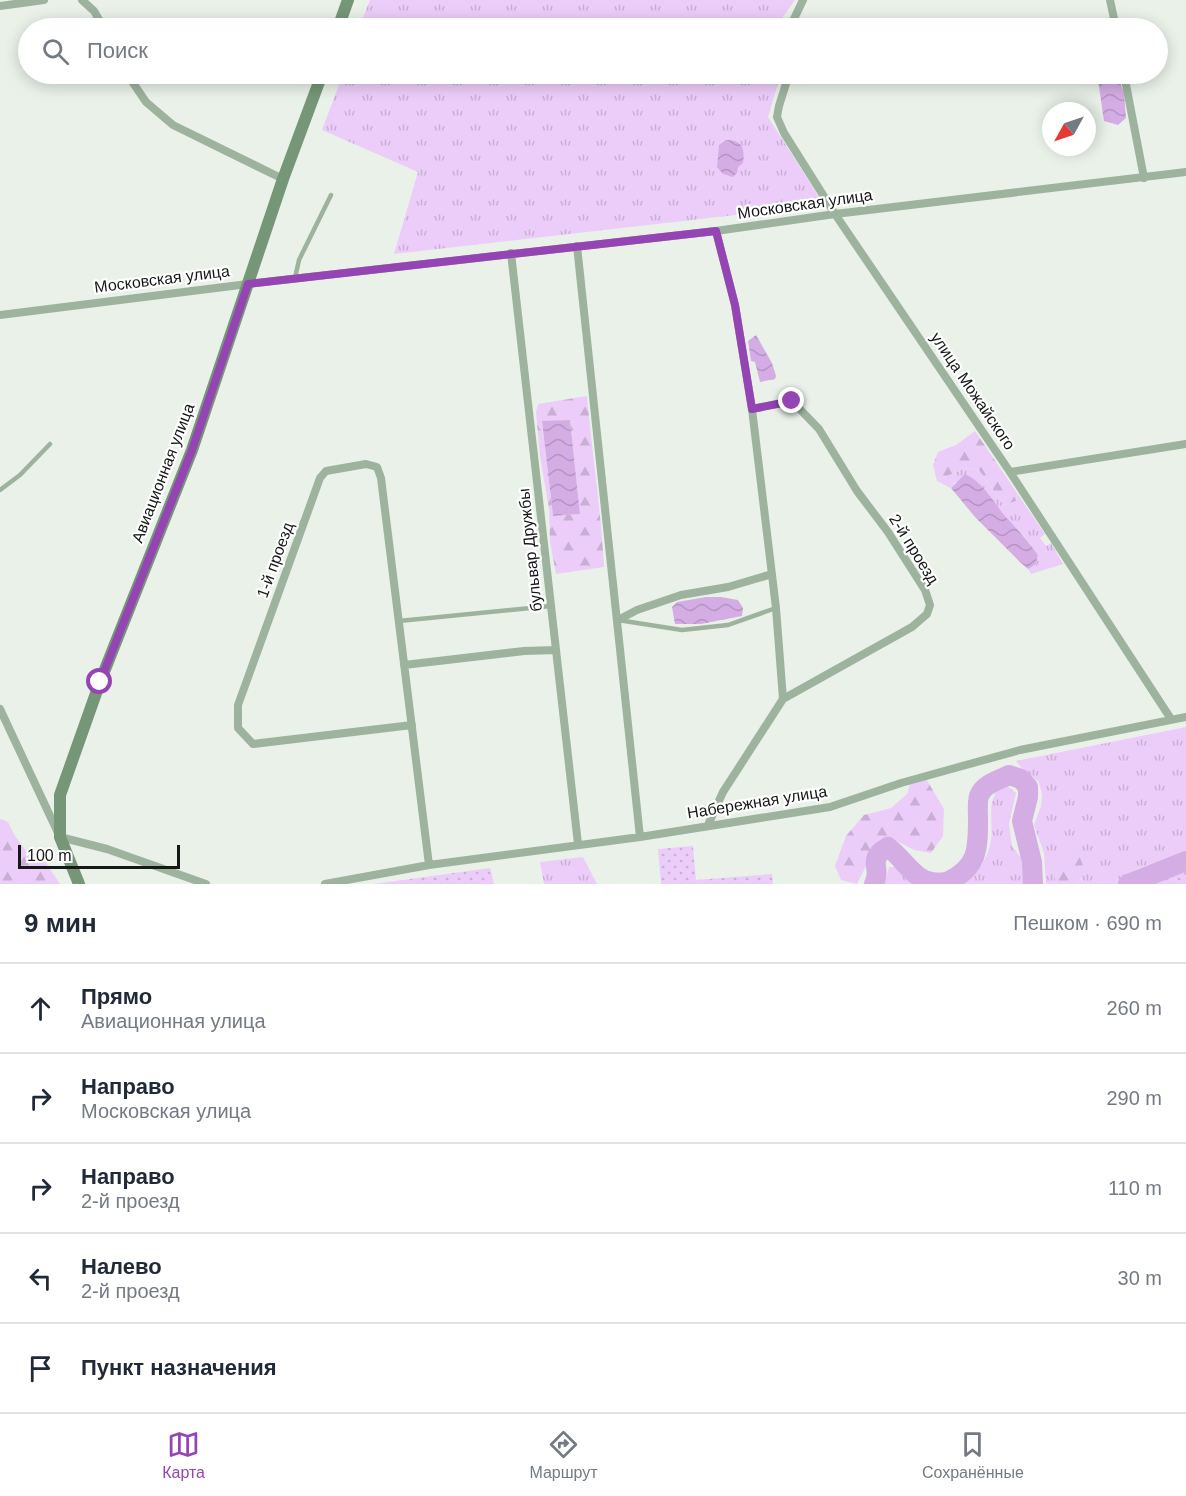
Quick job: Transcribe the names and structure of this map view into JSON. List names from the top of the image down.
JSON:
{
  "streets": {
    "street": [
      "Московская улица",
      "улица Можайского",
      "Авиационная улица",
      "2-й проезд",
      "бульвар Дружбы",
      "1-й проезд",
      "Набережная улица"
    ]
  },
  "crossings": [
    ["Московская улица", "улица Можайского"],
    ["Московская улица", "Авиационная улица"],
    ["Московская улица", "бульвар Дружбы"],
    ["улица Можайского", "Набережная улица"],
    ["2-й проезд", "Набережная улица"],
    ["бульвар Дружбы", "Набережная улица"],
    ["1-й проезд", "Набережная улица"]
  ],
  "scale_bar": "100 m",
  "north": "bottom left",
  "page": {
    "search": "Поиск",
    "scale": "100 m",
    "heading": ["9 мин", "Пешком · 690 m"],
    "list": [
      ["Прямо", "Авиационная улица", "260 m"],
      ["Направо", "Московская улица", "290 m"],
      ["Направо", "2-й проезд", "110 m"],
      ["Налево", "2-й проезд", "30 m"],
      "Пункт назначения"
    ],
    "nav": ["Карта", "Маршрут", "Сохранённые"]
  }
}
